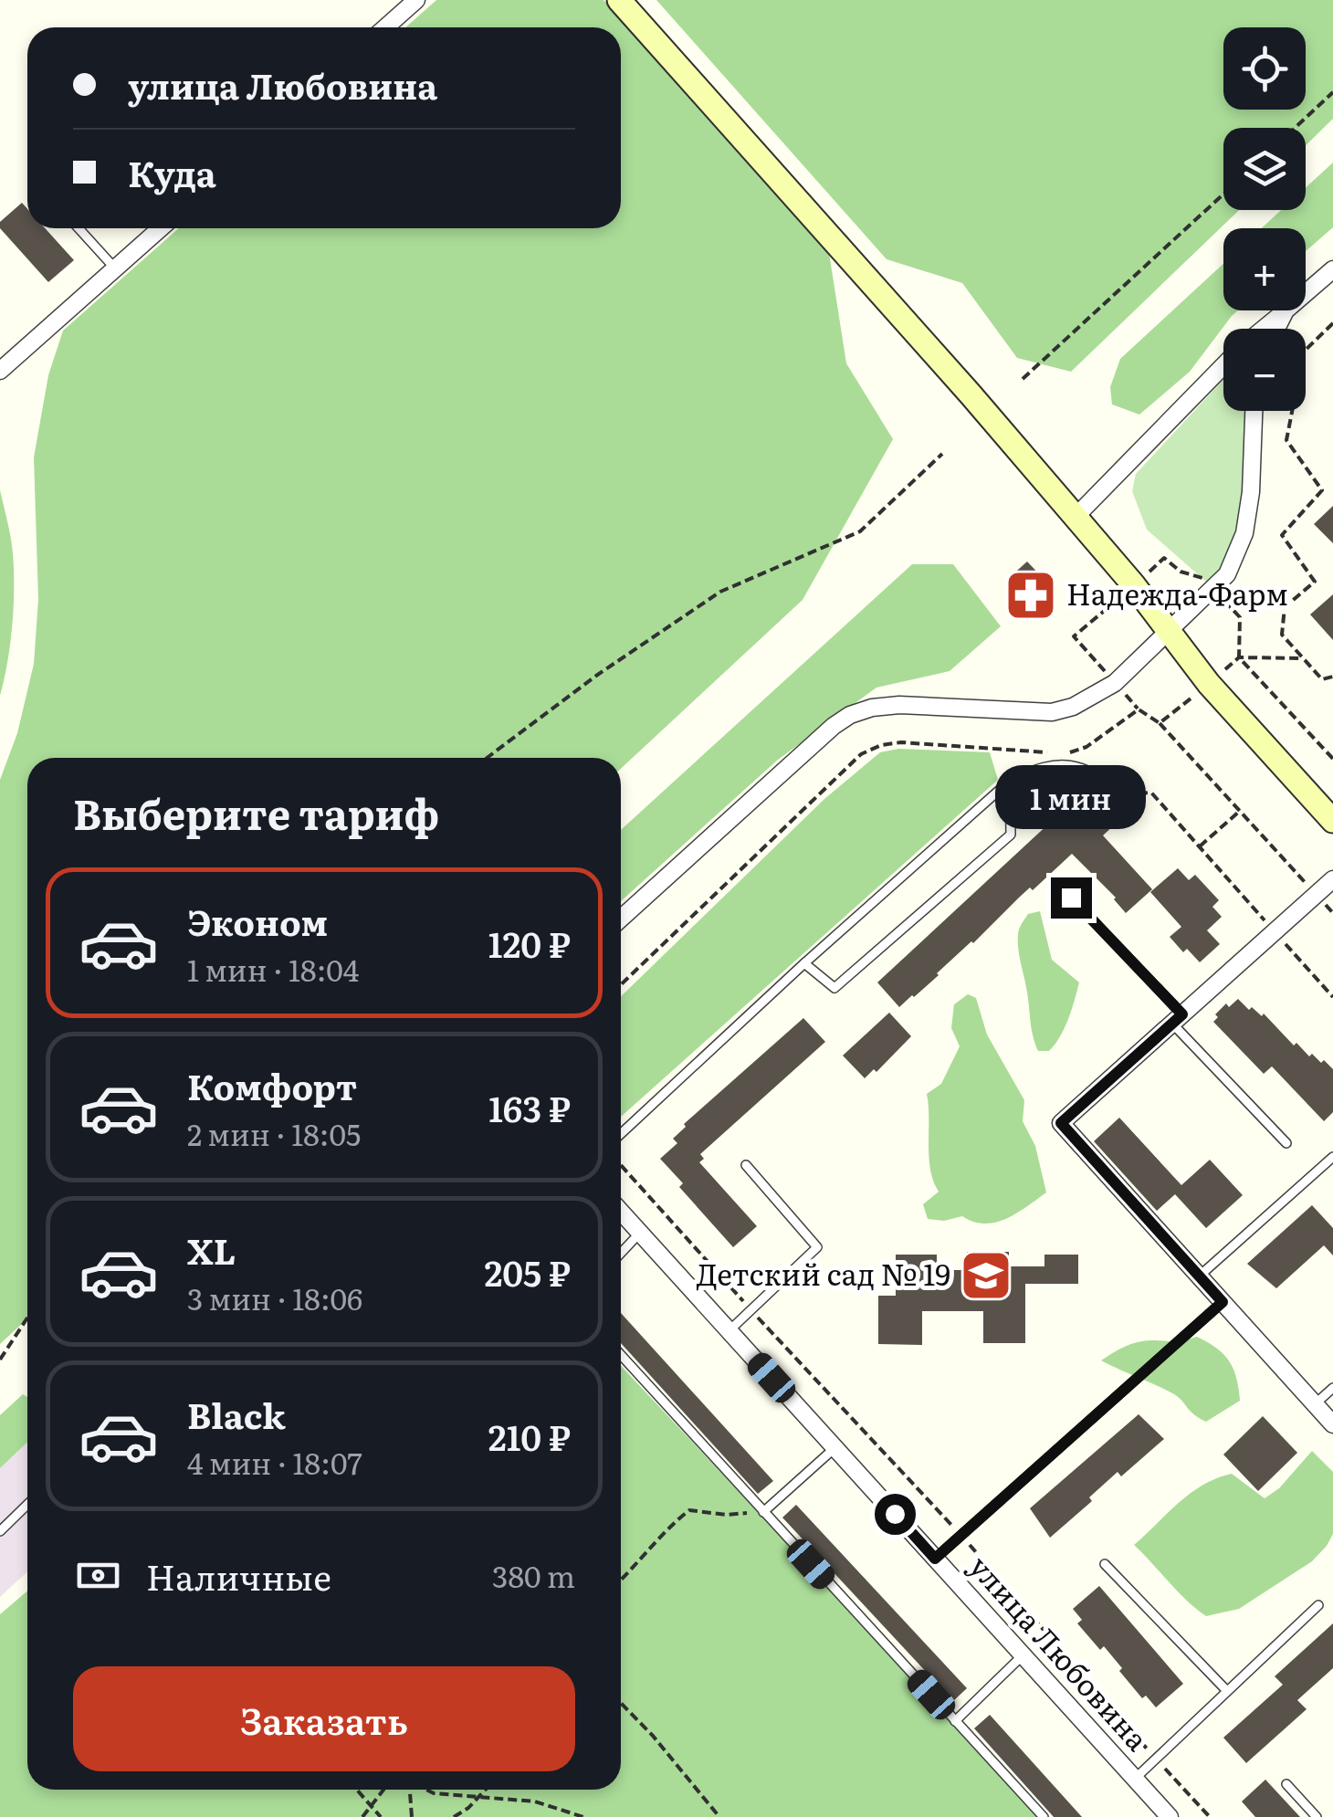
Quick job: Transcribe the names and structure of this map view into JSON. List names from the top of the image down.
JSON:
{
  "streets": {
    "street": ["улица Любовина"]
  },
  "places": {
    "pharmacy": ["Надежда-Фарм"],
    "school or university": ["Детский сад № 19"]
  },
  "page": {
    "map_buttons": ["+", "−"],
    "banner": ["улица Любовина", "Куда"],
    "heading": "Выберите тариф",
    "bubble": "1 мин",
    "list": [
      {
        "name": "Эконом",
        "note": "1 мин · 18:04",
        "value": "120 ₽"
      },
      {
        "name": "Комфорт",
        "note": "2 мин · 18:05",
        "value": "163 ₽"
      },
      {
        "name": "XL",
        "note": "3 мин · 18:06",
        "value": "205 ₽"
      },
      {
        "name": "Black",
        "note": "4 мин · 18:07",
        "value": "210 ₽"
      }
    ],
    "pay": ["Наличные", "380 m"],
    "buttons": "Заказать"
  }
}
